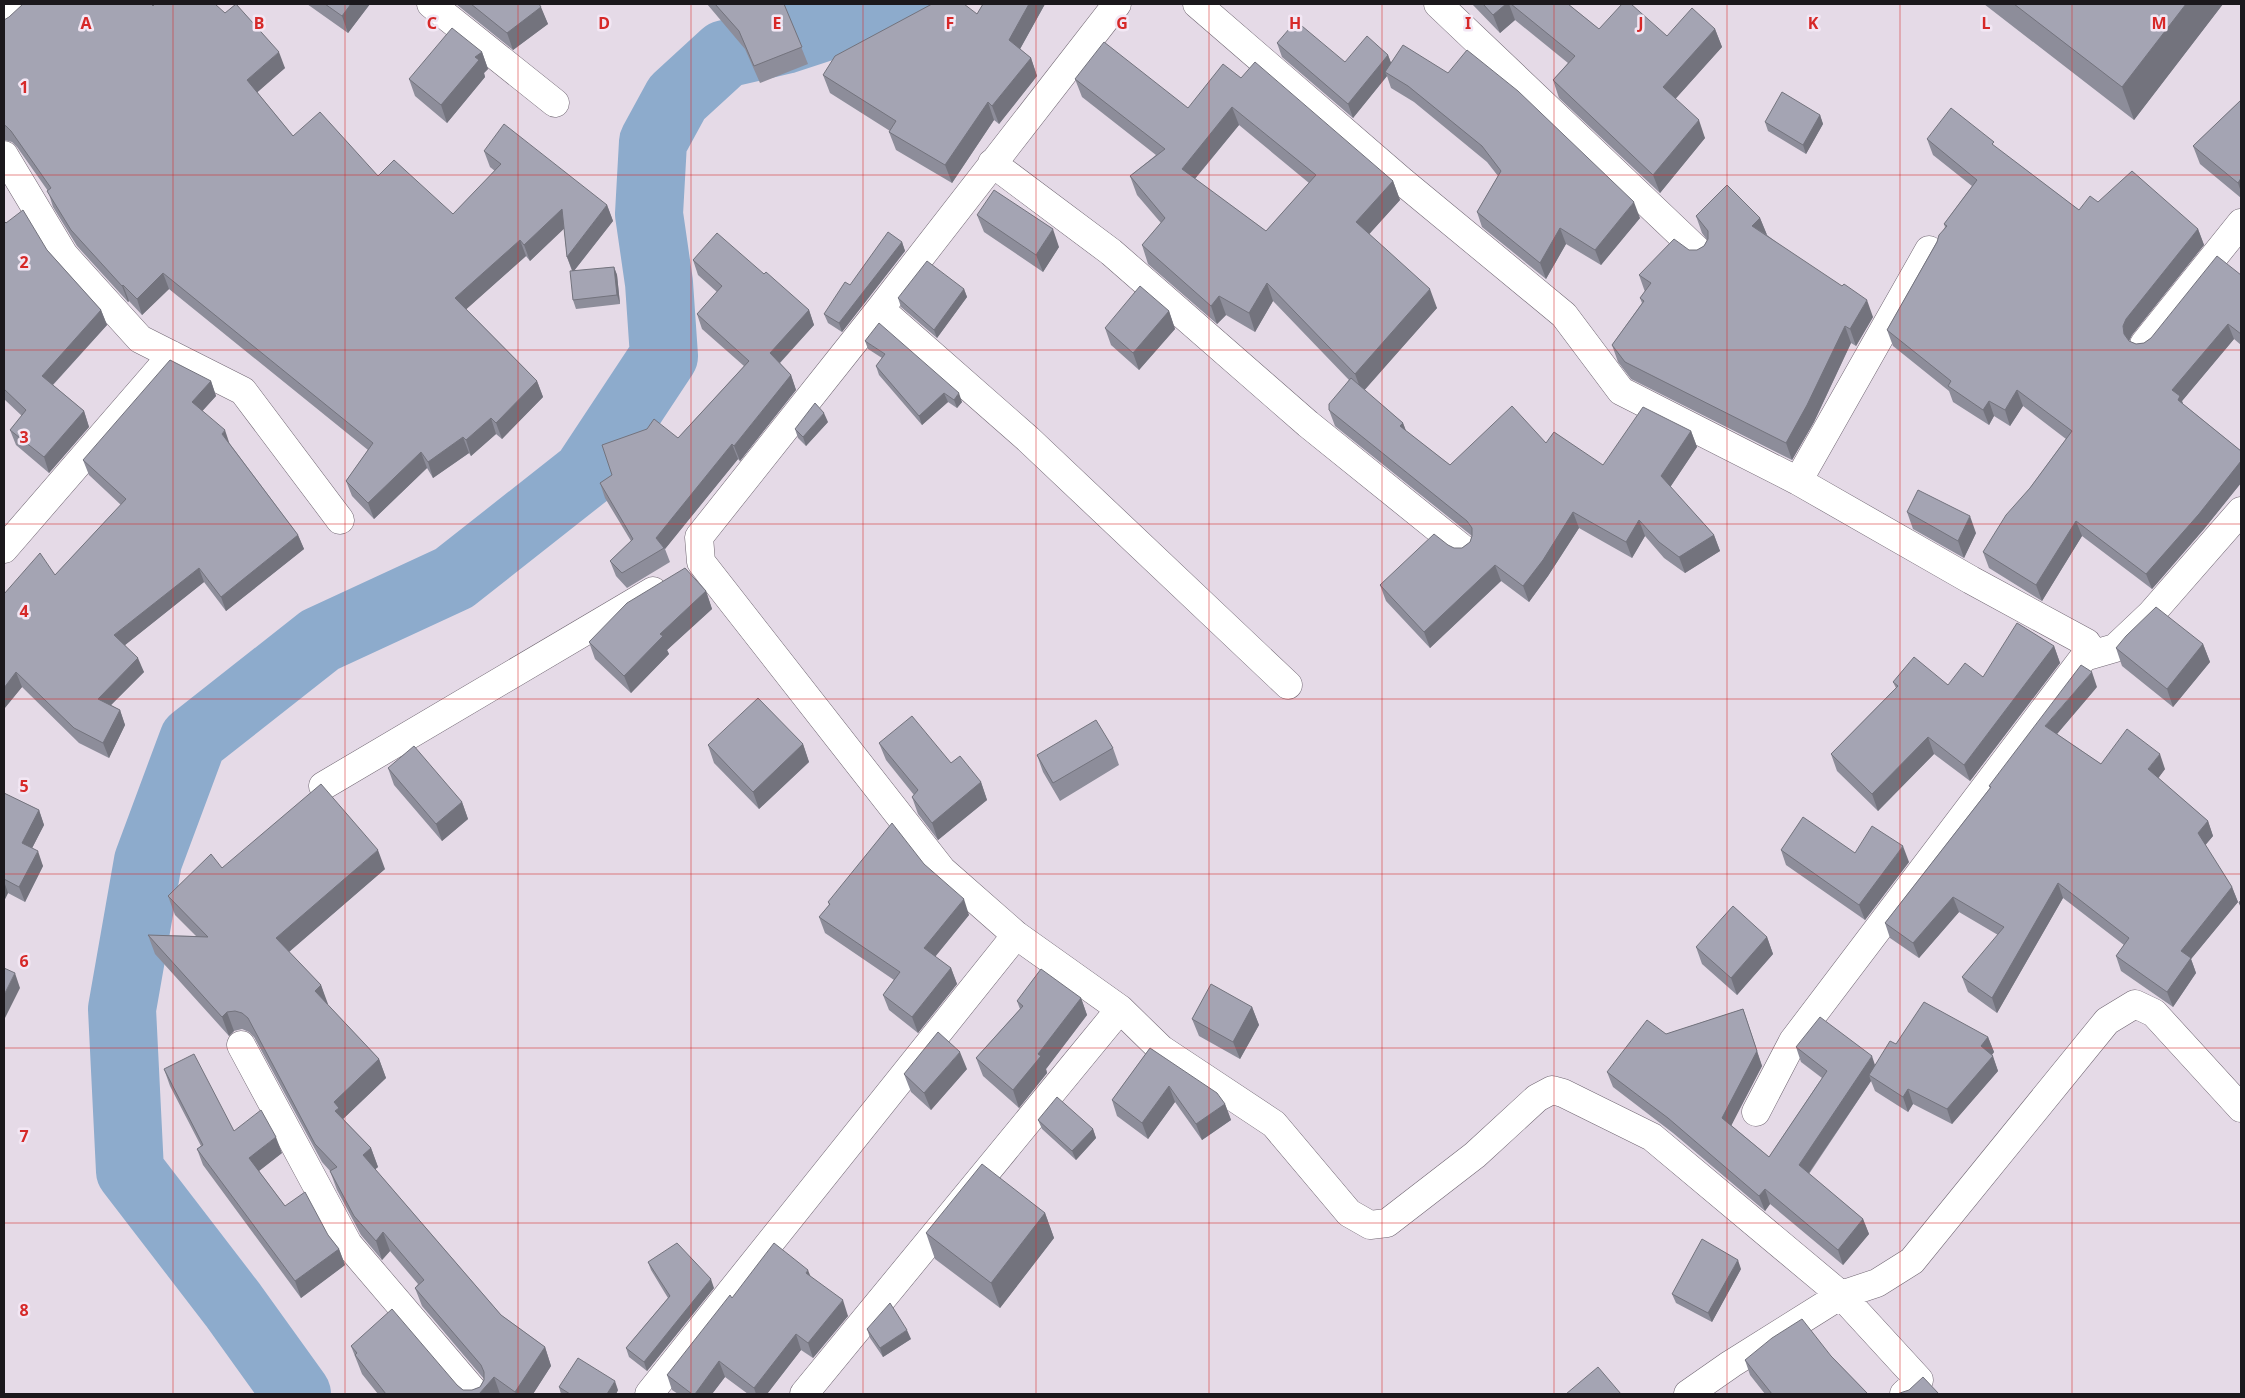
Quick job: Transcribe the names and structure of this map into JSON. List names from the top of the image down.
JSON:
{
  "grid": {
    "columns": [
      "A",
      "B",
      "C",
      "D",
      "E",
      "F",
      "G",
      "H",
      "I",
      "J",
      "K",
      "L",
      "M"
    ],
    "rows": [
      "1",
      "2",
      "3",
      "4",
      "5",
      "6",
      "7",
      "8"
    ]
  }
}
